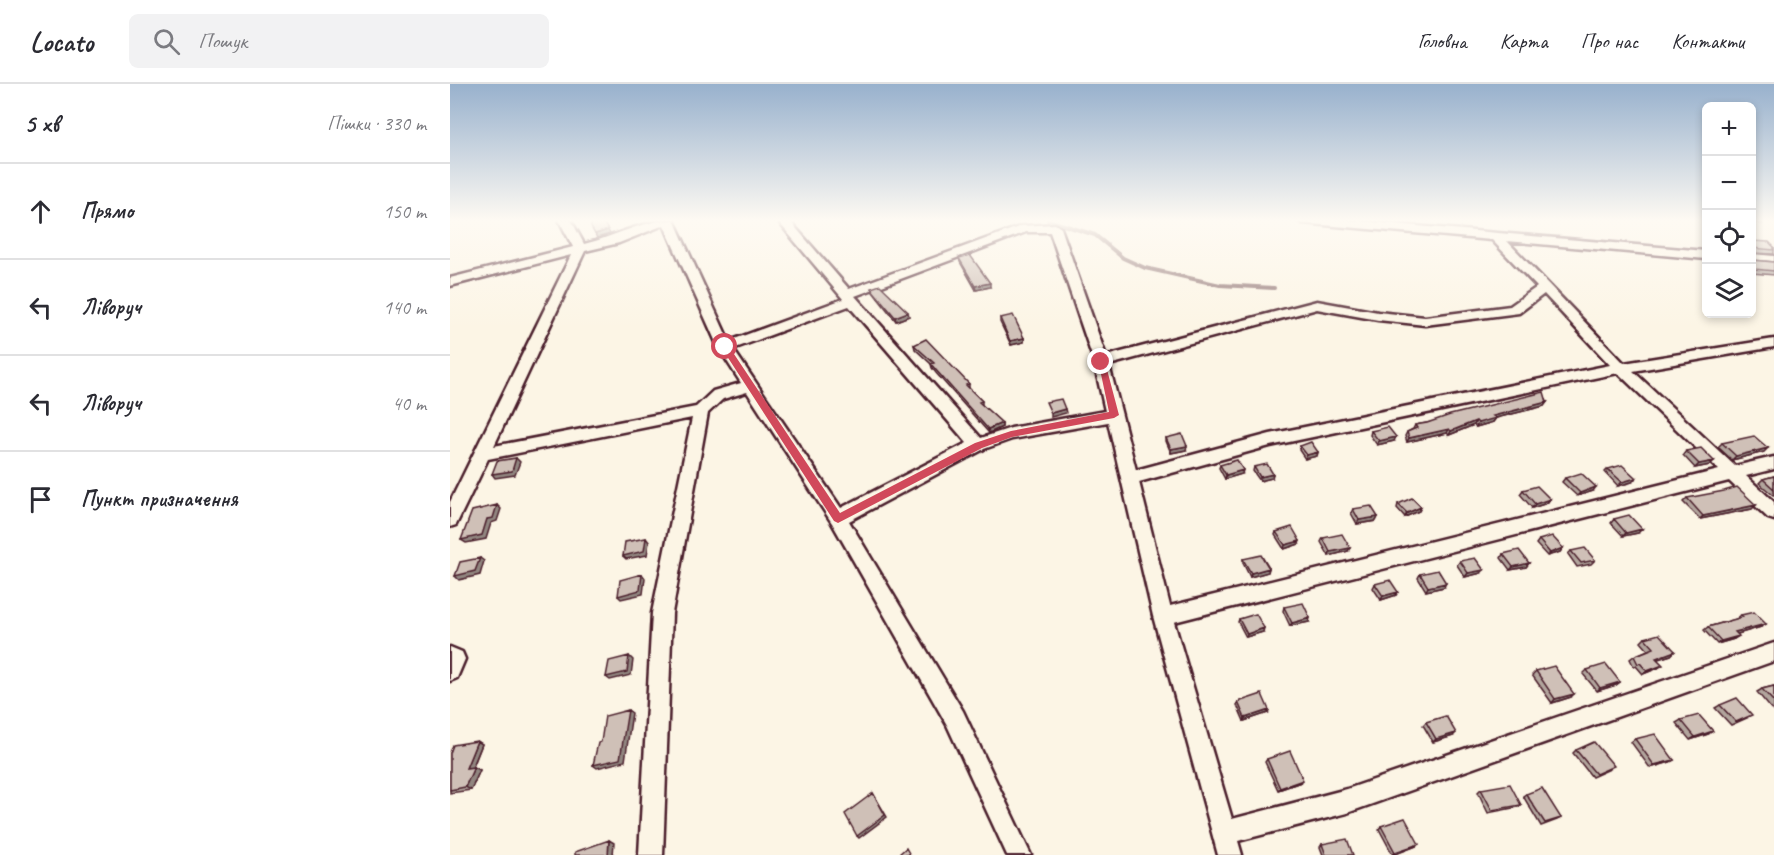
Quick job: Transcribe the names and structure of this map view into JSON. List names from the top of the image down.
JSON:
{
  "page": {
    "header": "Locato",
    "search": "Пошук",
    "nav": [
      "Головна",
      "Карта",
      "Про нас",
      "Контакти"
    ],
    "heading": ["5 хв", "Пішки · 330 m"],
    "map_buttons": ["+", "−"],
    "list": [
      ["Прямо", "150 m"],
      ["Ліворуч", "140 m"],
      ["Ліворуч", "40 m"],
      "Пункт призначення"
    ]
  }
}
